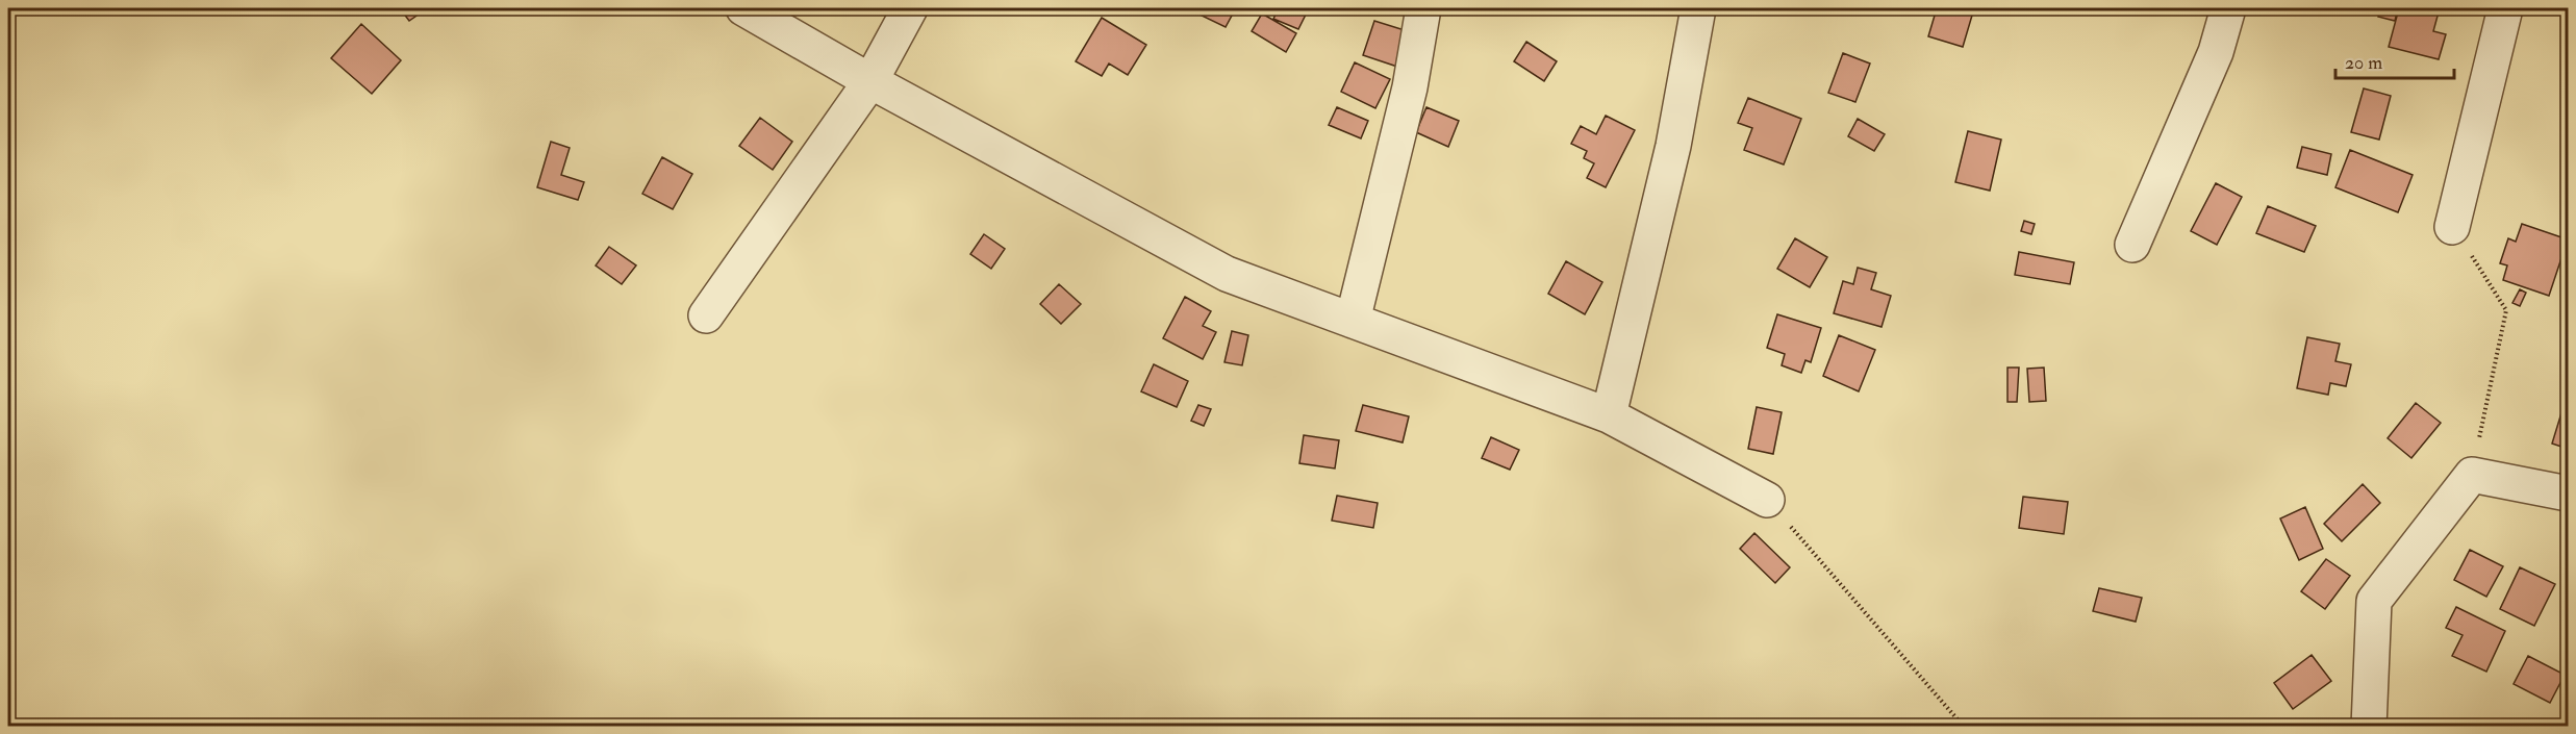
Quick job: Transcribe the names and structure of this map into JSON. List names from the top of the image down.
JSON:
{
  "scale_bar": "20 m"
}
